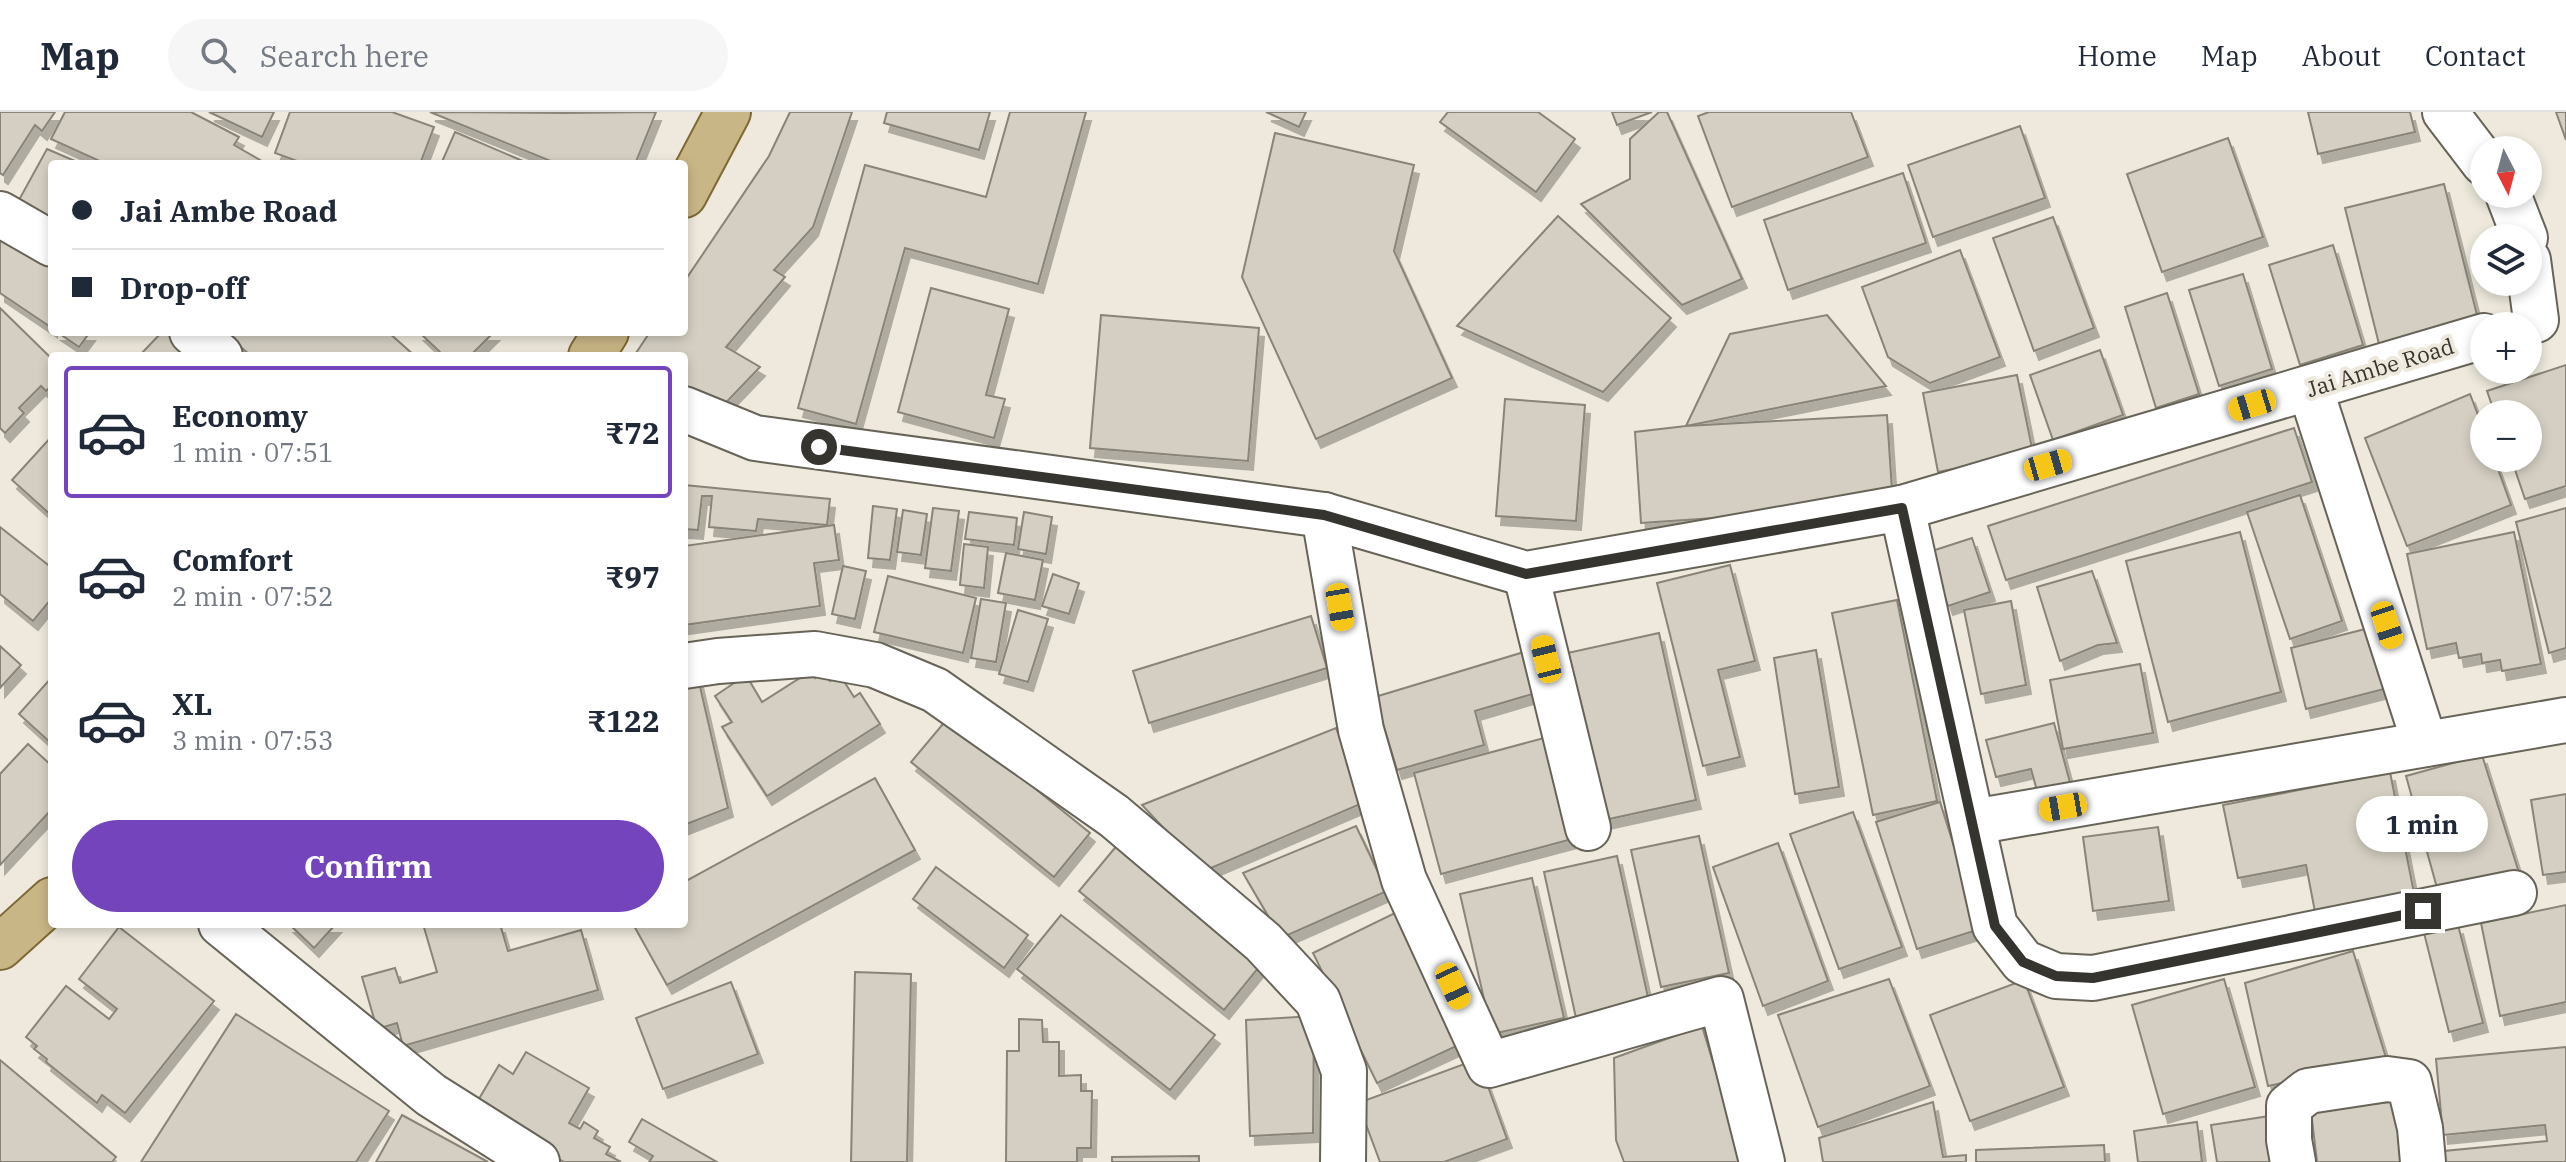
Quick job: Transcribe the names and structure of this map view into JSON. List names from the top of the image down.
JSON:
{
  "streets": {
    "street": ["Jai Ambe Road"]
  },
  "north": "bottom",
  "page": {
    "header": "Map",
    "search": "Search here",
    "nav": [
      "Home",
      "Map",
      "About",
      "Contact"
    ],
    "map_buttons": ["+", "−"],
    "banner": ["Jai Ambe Road", "Drop-off"],
    "list": [
      {
        "name": "Economy",
        "note": "1 min · 07:51",
        "value": "₹72"
      },
      {
        "name": "Comfort",
        "note": "2 min · 07:52",
        "value": "₹97"
      },
      {
        "name": "XL",
        "note": "3 min · 07:53",
        "value": "₹122"
      }
    ],
    "bubble": "1 min",
    "buttons": "Confirm"
  }
}
